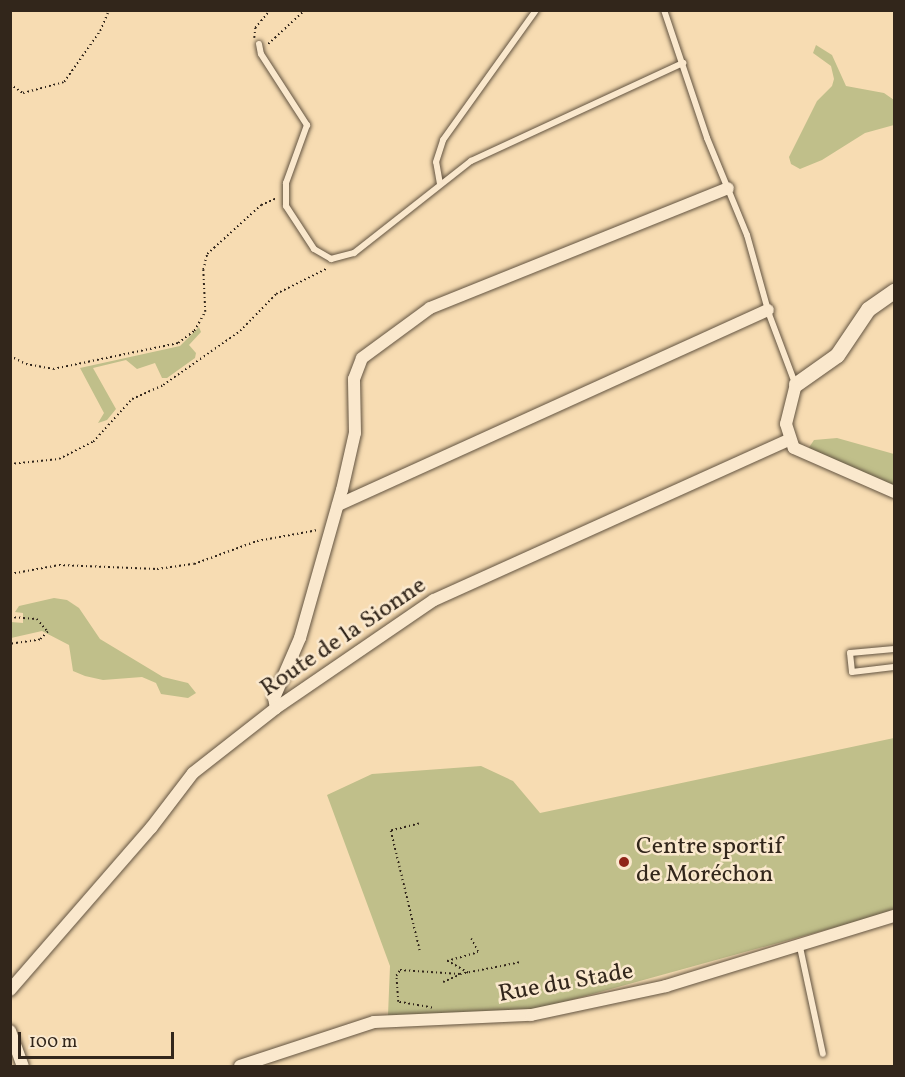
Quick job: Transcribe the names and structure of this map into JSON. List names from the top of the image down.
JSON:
{
  "streets": {
    "street": ["Route de la Sionne", "Rue du Stade"]
  },
  "places": ["Centre sportif de Moréchon"],
  "scale_bar": "100 m"
}
